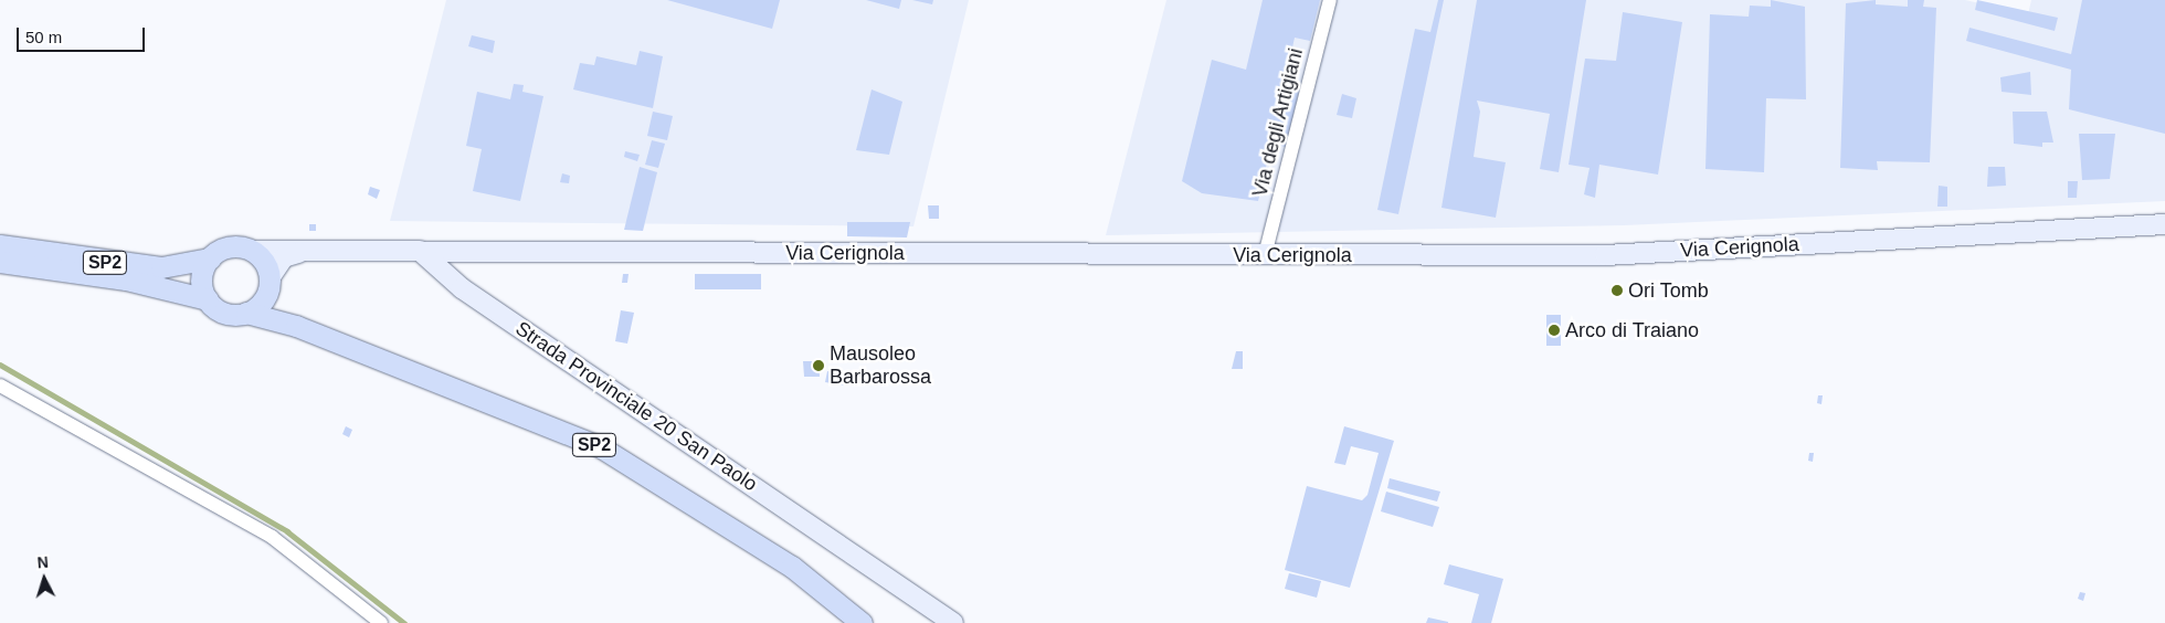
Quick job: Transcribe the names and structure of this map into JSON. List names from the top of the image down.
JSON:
{
  "streets": {
    "main road": ["SP2"],
    "street": ["Via degli Artigiani", "Via Cerignola", "Strada Provinciale 20 San Paolo"]
  },
  "crossings": [
    ["Via degli Artigiani", "Via Cerignola"],
    ["Via Cerignola", "Strada Provinciale 20 San Paolo"]
  ],
  "places": ["Ori Tomb", "Arco di Traiano", "Mausoleo Barbarossa"],
  "scale_bar": "50 m",
  "north": "top"
}
